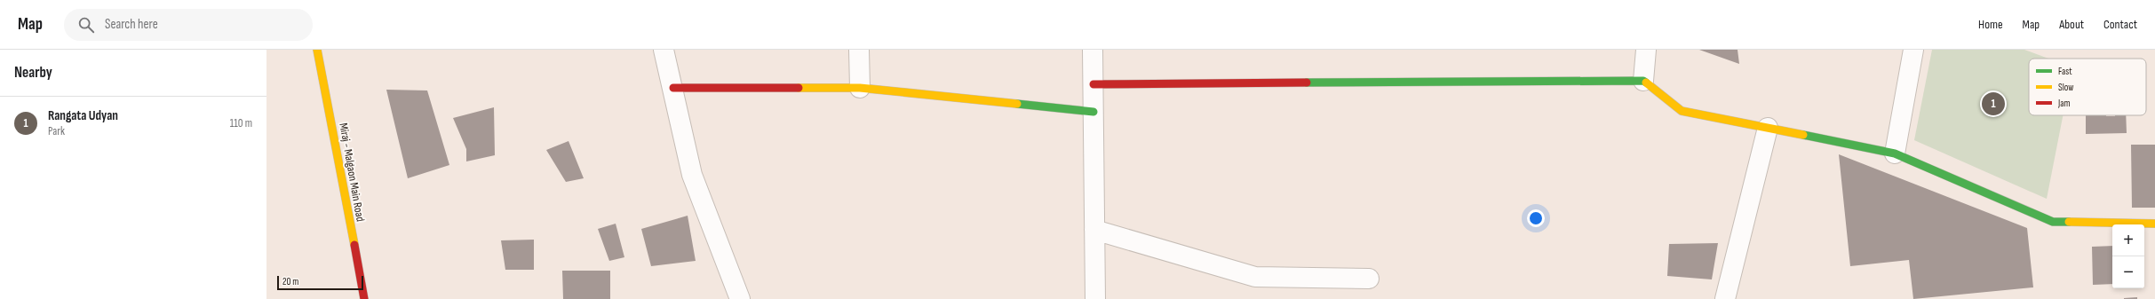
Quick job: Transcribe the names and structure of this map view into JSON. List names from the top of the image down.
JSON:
{
  "streets": {
    "street": ["Miraj - Malgaon Main Road"]
  },
  "legend": ["Fast", "Slow", "Jam"],
  "scale_bar": "20 m",
  "page": {
    "header": "Map",
    "search": "Search here",
    "nav": [
      "Home",
      "Map",
      "About",
      "Contact"
    ],
    "heading": "Nearby",
    "pins": "1",
    "list": [
      {
        "mark": "1",
        "name": "Rangata Udyan",
        "note": "Park",
        "value": "110 m"
      }
    ],
    "map_buttons": ["+", "−"],
    "scale": "20 m"
  }
}
